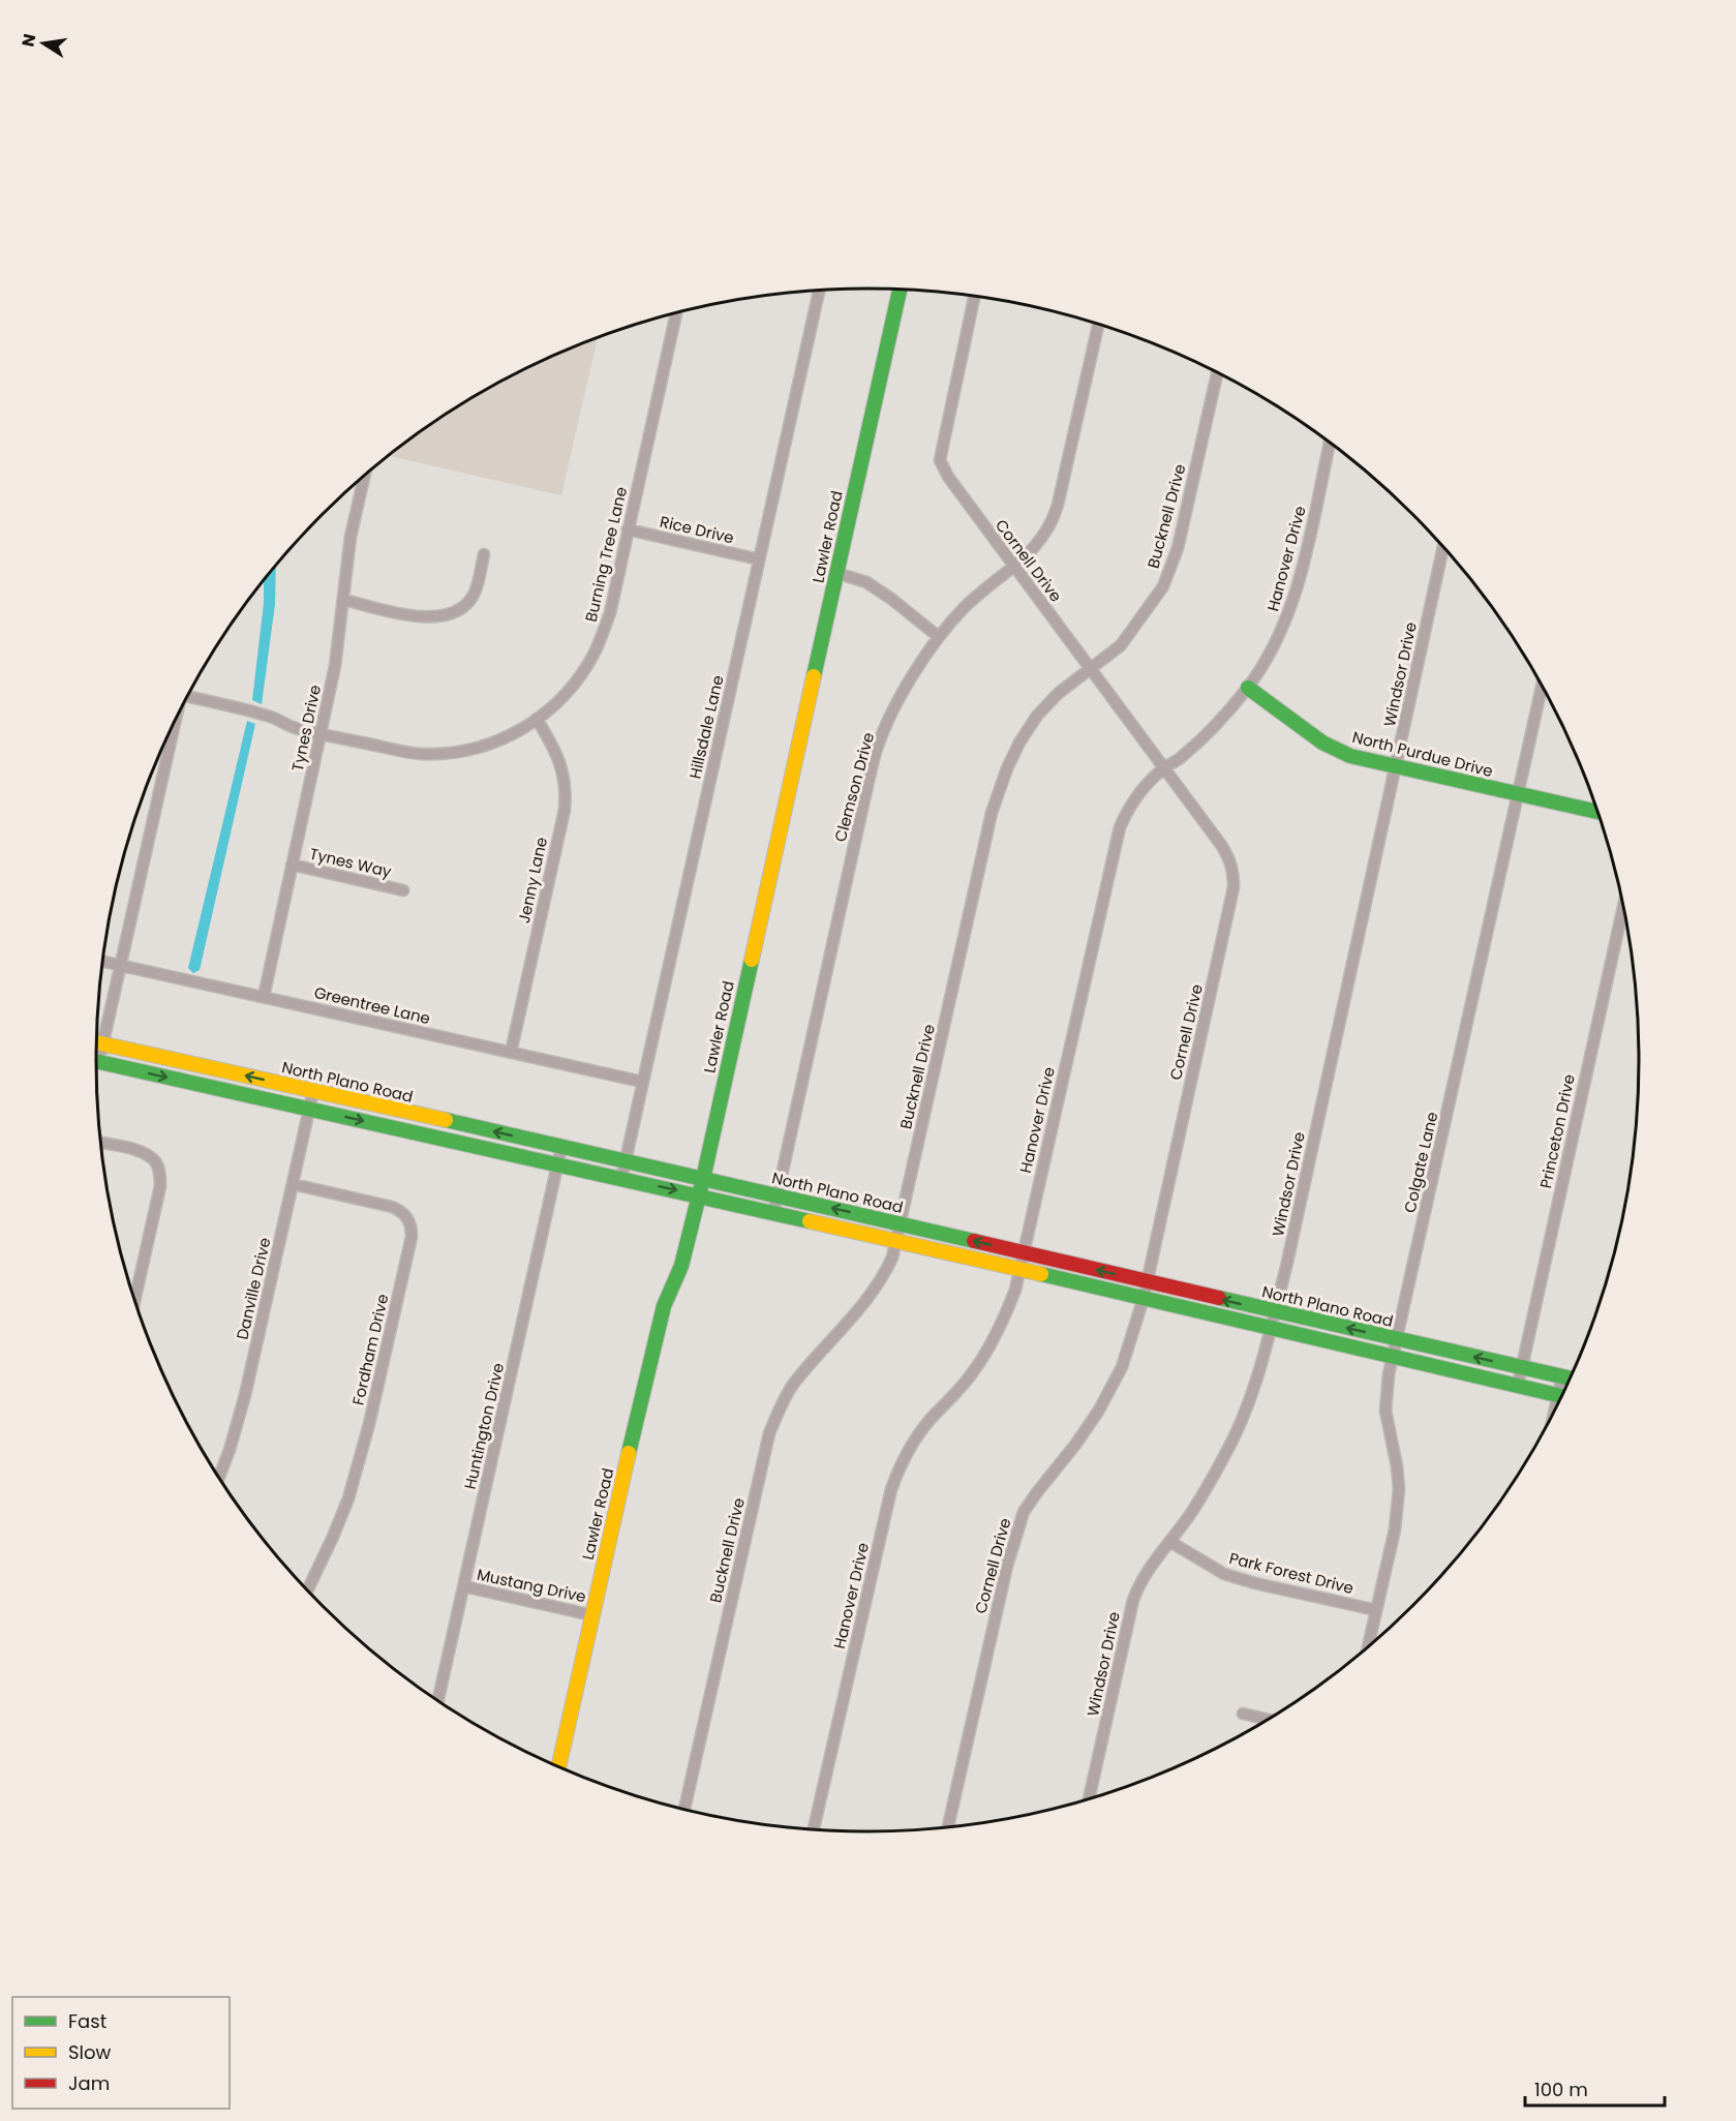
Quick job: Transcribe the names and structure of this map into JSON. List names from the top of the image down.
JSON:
{
  "streets": {
    "main road": ["Lawler Road", "North Purdue Drive", "North Plano Road"],
    "street": [
      "Bucknell Drive",
      "Rice Drive",
      "Burning Tree Lane",
      "Hanover Drive",
      "Cornell Drive",
      "Windsor Drive",
      "Hillsdale Lane",
      "Tynes Drive",
      "Clemson Drive",
      "Tynes Way",
      "Jenny Lane",
      "Greentree Lane",
      "Princeton Drive",
      "Colgate Lane",
      "Danville Drive",
      "Fordham Drive",
      "Huntington Drive",
      "Park Forest Drive",
      "Mustang Drive"
    ]
  },
  "crossings": [
    ["Bucknell Drive", "Cornell Drive"],
    ["Bucknell Drive", "North Plano Road"],
    ["Rice Drive", "Burning Tree Lane"],
    ["Rice Drive", "Hillsdale Lane"],
    ["Lawler Road", "North Plano Road"],
    ["Lawler Road", "Mustang Drive"],
    ["Burning Tree Lane", "Tynes Drive"],
    ["Burning Tree Lane", "Jenny Lane"],
    ["Hanover Drive", "Cornell Drive"],
    ["Hanover Drive", "North Purdue Drive"],
    ["Hanover Drive", "North Plano Road"],
    ["Cornell Drive", "Clemson Drive"],
    ["Cornell Drive", "North Plano Road"],
    ["Windsor Drive", "North Purdue Drive"],
    ["Windsor Drive", "North Plano Road"],
    ["Windsor Drive", "Park Forest Drive"],
    ["Hillsdale Lane", "Greentree Lane"],
    ["Hillsdale Lane", "North Plano Road"],
    ["Tynes Drive", "Tynes Way"],
    ["Tynes Drive", "Greentree Lane"],
    ["North Purdue Drive", "Colgate Lane"],
    ["Clemson Drive", "North Plano Road"],
    ["Jenny Lane", "Greentree Lane"],
    ["North Plano Road", "Princeton Drive"],
    ["North Plano Road", "Colgate Lane"],
    ["North Plano Road", "Danville Drive"],
    ["North Plano Road", "Huntington Drive"],
    ["Colgate Lane", "Park Forest Drive"],
    ["Danville Drive", "Fordham Drive"],
    ["Huntington Drive", "Mustang Drive"]
  ],
  "legend": ["Fast", "Slow", "Jam"],
  "scale_bar": "100 m",
  "north": "left"
}
